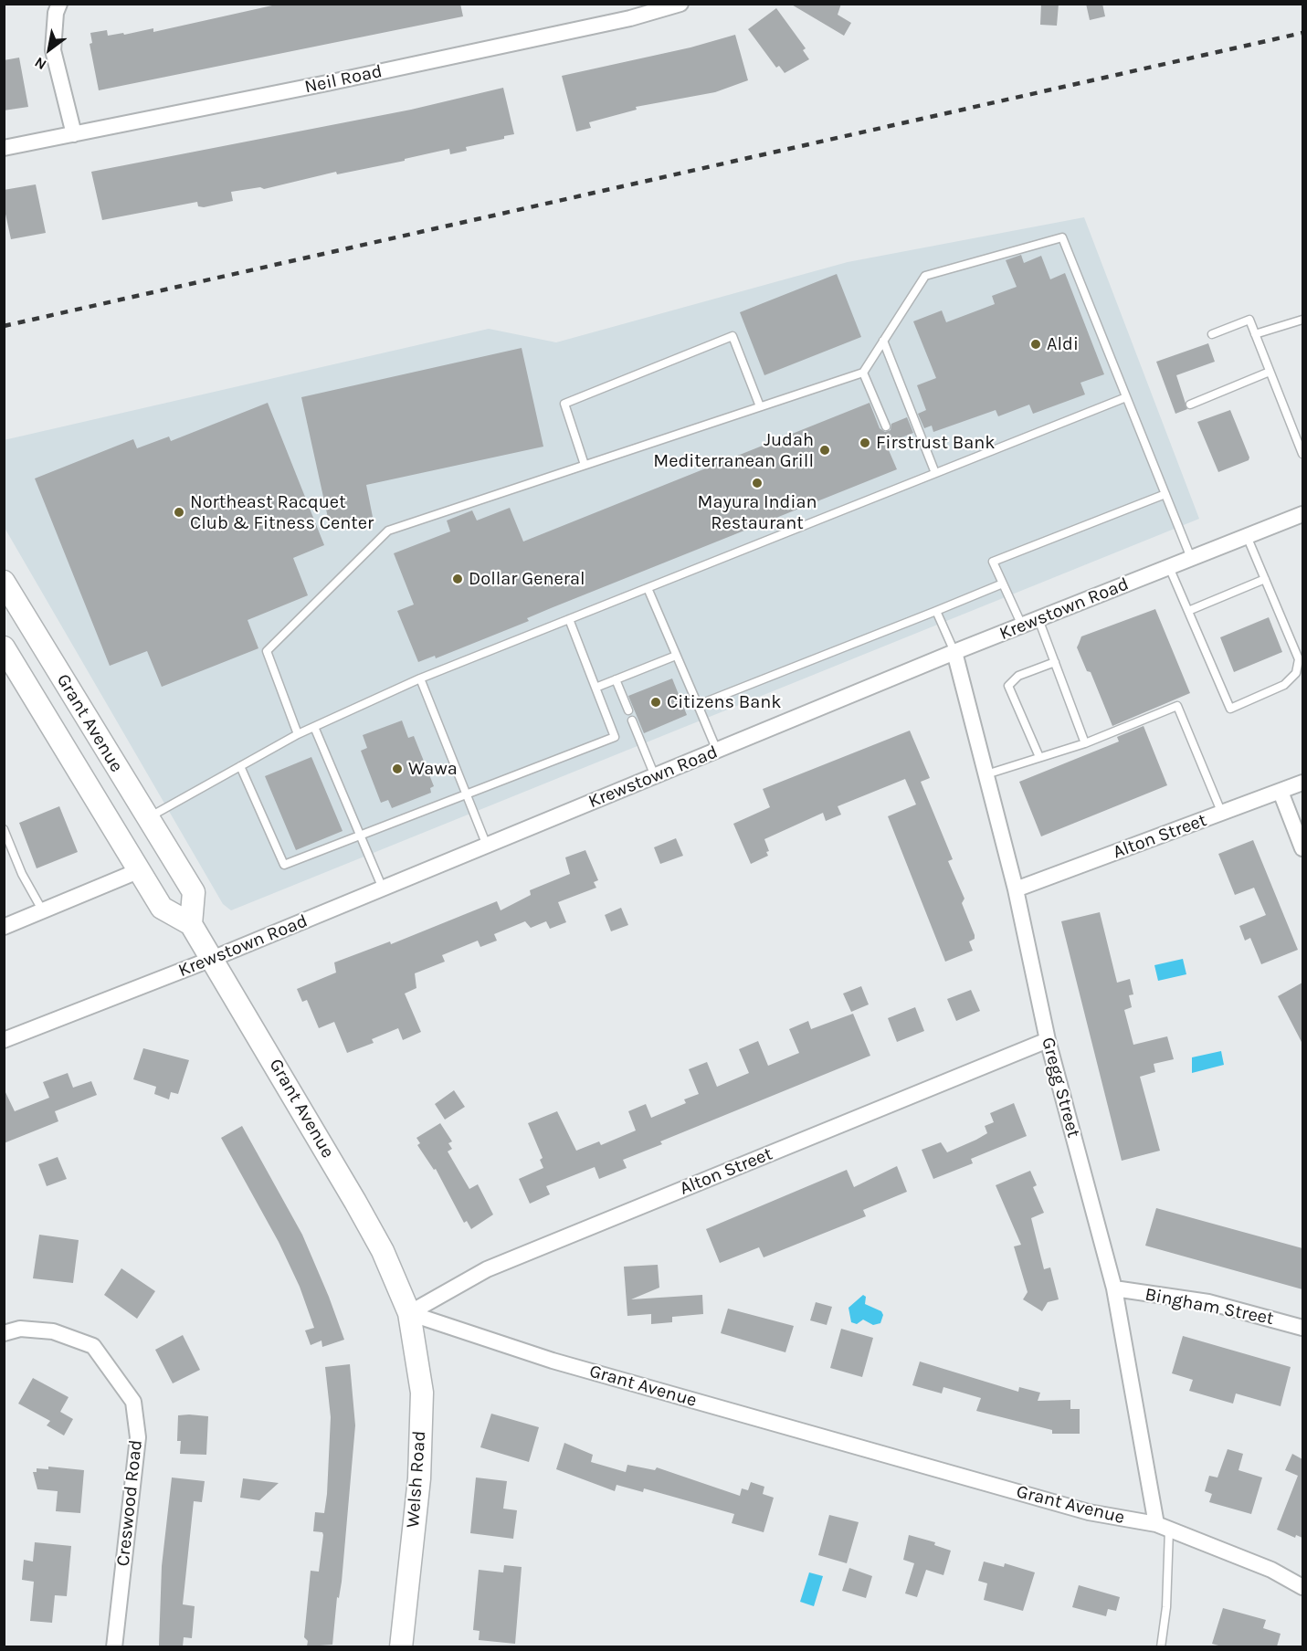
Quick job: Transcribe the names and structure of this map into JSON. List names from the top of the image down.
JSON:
{
  "streets": {
    "main road": ["Grant Avenue", "Welsh Road"],
    "street": [
      "Neil Road",
      "Krewstown Road",
      "Alton Street",
      "Gregg Street",
      "Bingham Street",
      "Creswood Road"
    ]
  },
  "crossings": [
    ["Krewstown Road", "Grant Avenue"],
    ["Krewstown Road", "Gregg Street"],
    ["Grant Avenue", "Alton Street"],
    ["Grant Avenue", "Gregg Street"],
    ["Grant Avenue", "Welsh Road"],
    ["Alton Street", "Gregg Street"],
    ["Alton Street", "Welsh Road"],
    ["Gregg Street", "Bingham Street"]
  ],
  "places": [
    "Aldi",
    "Firstrust Bank",
    "Judah Mediterranean Grill",
    "Mayura Indian Restaurant",
    "Northeast Racquet Club & Fitness Center",
    "Dollar General",
    "Citizens Bank",
    "Wawa"
  ],
  "north": "bottom left"
}
